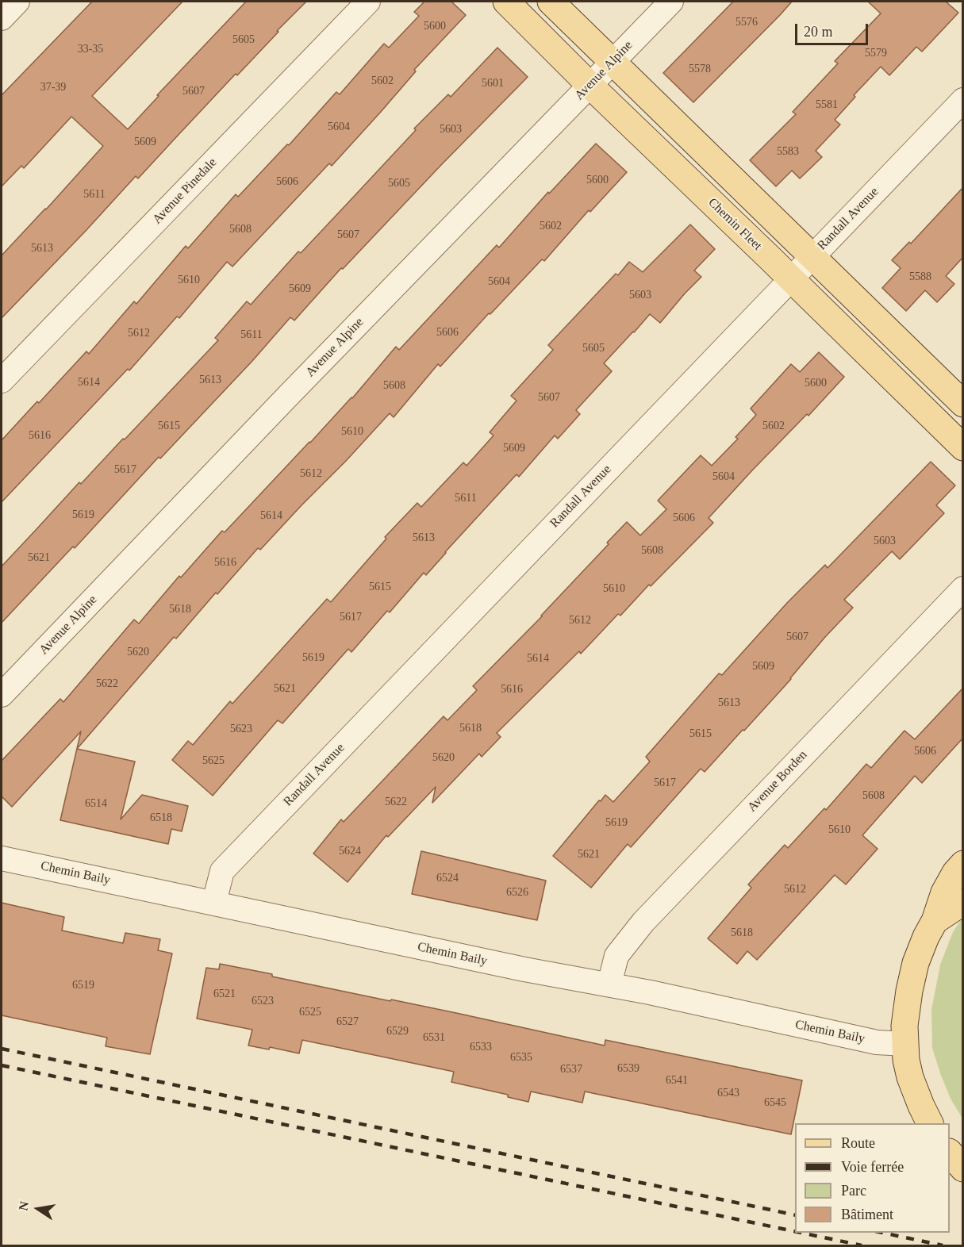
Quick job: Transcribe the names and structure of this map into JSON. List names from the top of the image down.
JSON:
{
  "streets": {
    "main road": ["Chemin Fleet"],
    "street": [
      "Avenue Alpine",
      "Avenue Pinedale",
      "Randall Avenue",
      "Avenue Borden",
      "Chemin Baily"
    ]
  },
  "crossings": [
    ["Avenue Alpine", "Chemin Fleet"],
    ["Randall Avenue", "Chemin Fleet"],
    ["Randall Avenue", "Chemin Baily"],
    ["Avenue Borden", "Chemin Baily"]
  ],
  "house_numbers": [
    "5576",
    "5600",
    "5605",
    "33-35",
    "5579",
    "5578",
    "5602",
    "5601",
    "37-39",
    "5607",
    "5581",
    "5604",
    "5603",
    "5609",
    "5583",
    "5600",
    "5606",
    "5605",
    "5611",
    "5602",
    "5608",
    "5607",
    "5613",
    "5588",
    "5610",
    "5604",
    "5609",
    "5603",
    "5606",
    "5612",
    "5611",
    "5605",
    "5613",
    "5614",
    "5600",
    "5608",
    "5607",
    "5615",
    "5602",
    "5610",
    "5616",
    "5609",
    "5617",
    "5612",
    "5604",
    "5611",
    "5619",
    "5614",
    "5606",
    "5613",
    "5603",
    "5608",
    "5621",
    "5616",
    "5615",
    "5610",
    "5618",
    "5617",
    "5612",
    "5607",
    "5620",
    "5619",
    "5614",
    "5609",
    "5622",
    "5621",
    "5616",
    "5613",
    "5618",
    "5623",
    "5615",
    "5606",
    "5620",
    "5625",
    "5617",
    "5608",
    "5622",
    "6514",
    "6518",
    "5619",
    "5610",
    "5624",
    "5621",
    "6524",
    "5612",
    "6526",
    "5618",
    "6519",
    "6521",
    "6523",
    "6525",
    "6527",
    "6529",
    "6531",
    "6533",
    "6535",
    "6539",
    "6537",
    "6541",
    "6543",
    "6545"
  ],
  "legend": [
    "Route",
    "Voie ferrée",
    "Parc",
    "Bâtiment"
  ],
  "scale_bar": "20 m",
  "north": "left"
}
